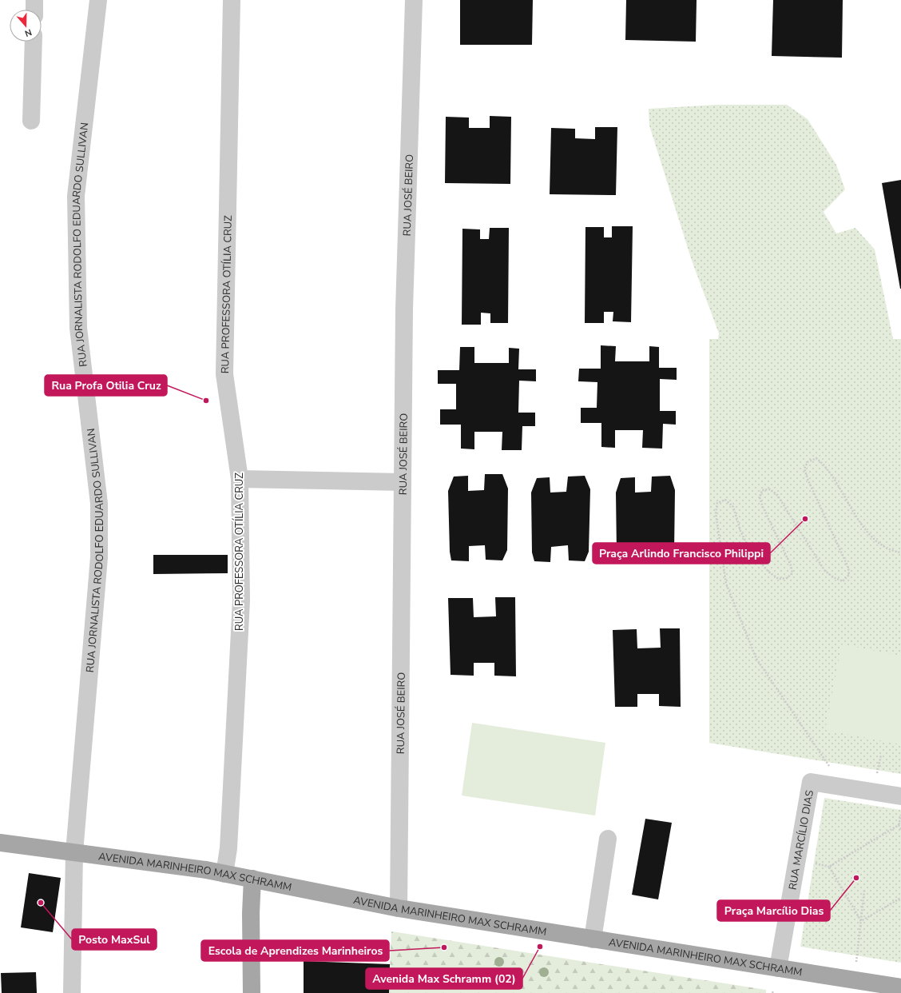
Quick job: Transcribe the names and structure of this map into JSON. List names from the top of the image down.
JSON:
{
  "streets": {
    "main road": ["AVENIDA MARINHEIRO MAX SCHRAMM"],
    "street": [
      "RUA JOSÉ BEIRO",
      "RUA JORNALISTA RODOLFO EDUARDO SULLIVAN",
      "RUA PROFESSORA OTÍLIA CRUZ",
      "RUA MARCÍLIO DIAS"
    ]
  },
  "crossings": [
    ["RUA JOSÉ BEIRO", "AVENIDA MARINHEIRO MAX SCHRAMM"],
    ["RUA JORNALISTA RODOLFO EDUARDO SULLIVAN", "AVENIDA MARINHEIRO MAX SCHRAMM"],
    ["RUA PROFESSORA OTÍLIA CRUZ", "AVENIDA MARINHEIRO MAX SCHRAMM"],
    ["RUA MARCÍLIO DIAS", "AVENIDA MARINHEIRO MAX SCHRAMM"]
  ],
  "places": [
    "Rua Profa Otilia Cruz",
    "Praça Arlindo Francisco Philippi",
    "Praça Marcílio Dias",
    "Posto MaxSul",
    "Avenida Max Schramm (02)",
    "Escola de Aprendizes Marinheiros"
  ],
  "north": "bottom"
}
